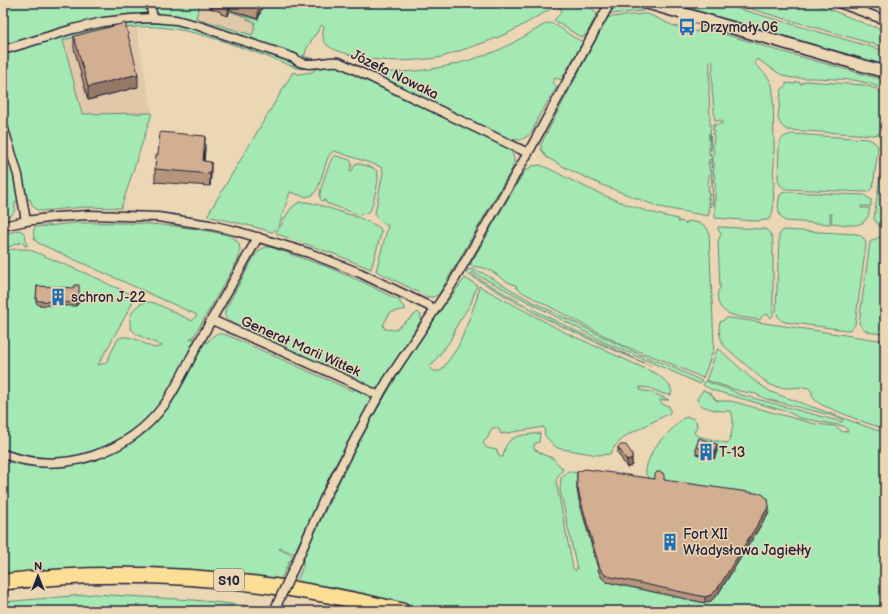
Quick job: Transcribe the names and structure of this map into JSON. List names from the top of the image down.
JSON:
{
  "streets": {
    "highway": ["S10"],
    "street": ["Józefa Nowaka", "Generał Marii Wittek"]
  },
  "places": {
    "bus stop": ["Drzymały 06"],
    "building": ["schron J-22", "T-13", "Fort XII Władysława Jagiełły"]
  },
  "north": "top"
}
